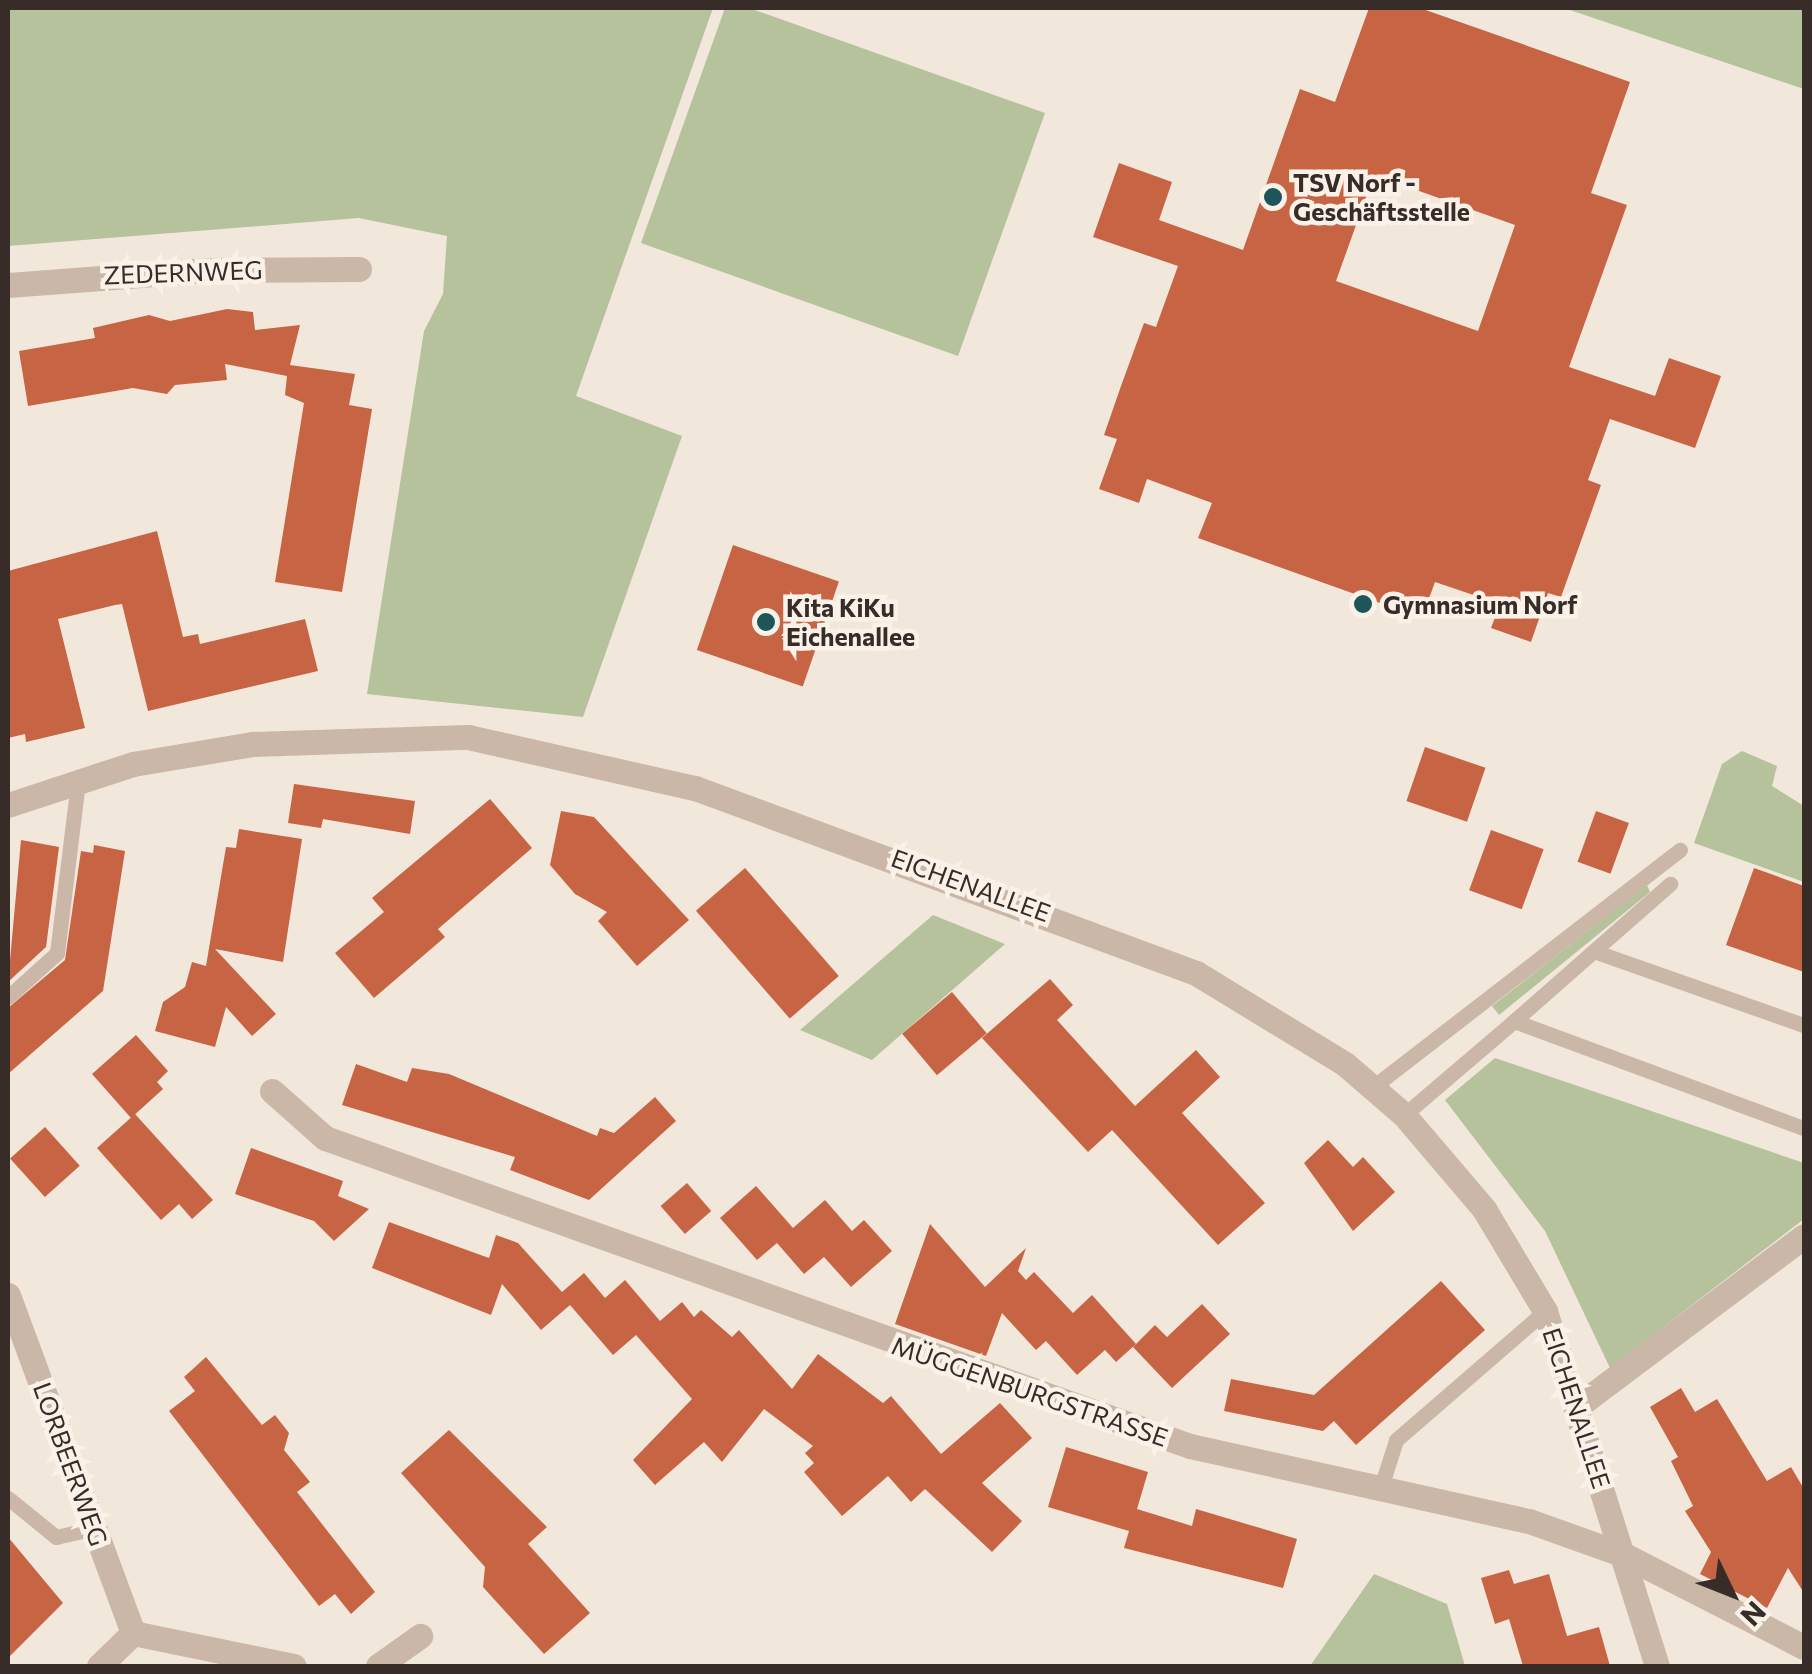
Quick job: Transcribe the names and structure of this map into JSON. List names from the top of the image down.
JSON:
{
  "streets": {
    "street": [
      "ZEDERNWEG",
      "EICHENALLEE",
      "MÜGGENBURGSTRASSE",
      "LORBEERWEG"
    ]
  },
  "crossings": [
    ["EICHENALLEE", "MÜGGENBURGSTRASSE"]
  ],
  "places": ["TSV Norf - Geschäftsstelle", "Gymnasium Norf", "Kita KiKu Eichenallee"],
  "north": "bottom right"
}
